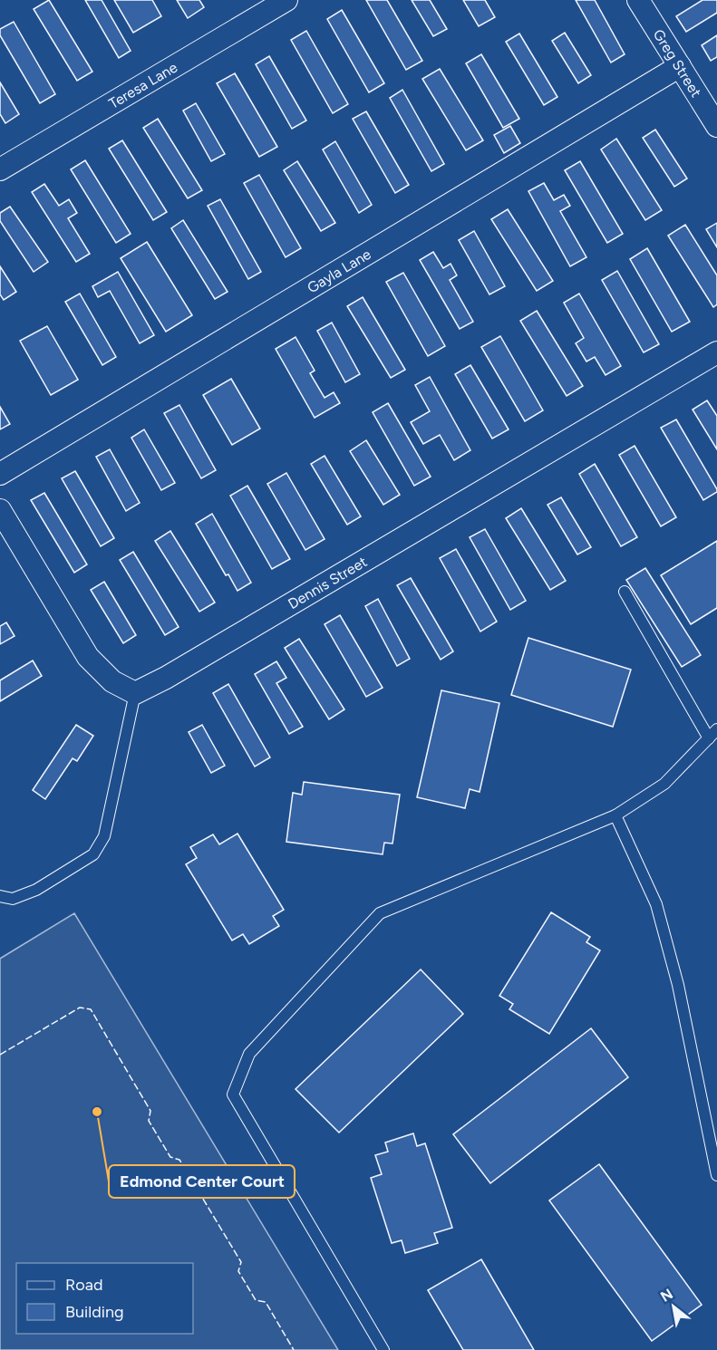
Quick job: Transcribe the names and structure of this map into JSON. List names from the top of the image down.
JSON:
{
  "streets": {
    "street": [
      "Greg Street",
      "Teresa Lane",
      "Gayla Lane",
      "Dennis Street"
    ]
  },
  "crossings": [
    ["Greg Street", "Gayla Lane"]
  ],
  "places": ["Edmond Center Court"],
  "legend": ["Road", "Building"],
  "north": "top left"
}
